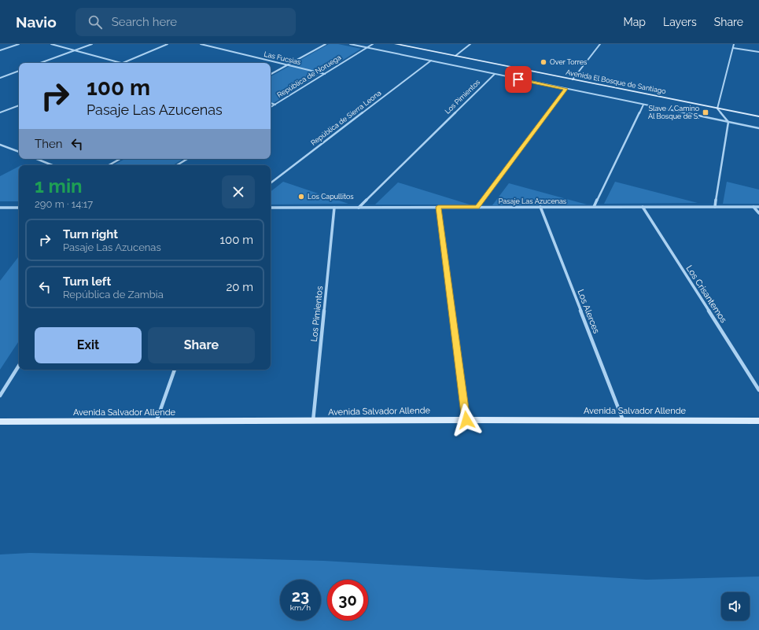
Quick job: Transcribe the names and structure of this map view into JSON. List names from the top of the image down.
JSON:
{
  "streets": {
    "main road": ["Avenida El Bosque de Santiago", "Avenida Salvador Allende"],
    "street": [
      "Las Fucsias",
      "República de Noruega",
      "Los Pimientos",
      "República de Sierra Leona",
      "Pasaje Las Azucenas",
      "Los Crisantemos",
      "Los Alerces"
    ]
  },
  "crossings": [
    ["Las Fucsias", "República de Noruega"],
    ["República de Noruega", "Avenida El Bosque de Santiago"],
    ["Avenida El Bosque de Santiago", "Los Pimientos"],
    ["Avenida El Bosque de Santiago", "República de Sierra Leona"],
    ["Los Pimientos", "Pasaje Las Azucenas"],
    ["Los Pimientos", "Avenida Salvador Allende"],
    ["Pasaje Las Azucenas", "Los Crisantemos"],
    ["Pasaje Las Azucenas", "Los Alerces"],
    ["Los Alerces", "Avenida Salvador Allende"]
  ],
  "places": {
    "other": ["Over Torres", "Los Capullitos"],
    "transit": ["Slave / Camino Al Bosque de S."]
  },
  "page": {
    "header": "Navio",
    "search": "Search here",
    "nav": ["Map", "Layers", "Share"],
    "turn": ["100 m", "Pasaje Las Azucenas"],
    "then": "Then",
    "heading": ["1 min", "290 m · 14:17"],
    "list": [
      {
        "name": "Turn right",
        "note": "Pasaje Las Azucenas",
        "value": "100 m"
      },
      {
        "name": "Turn left",
        "note": "República de Zambia",
        "value": "20 m"
      }
    ],
    "buttons": ["Exit", "Share"],
    "speed": "23 km/h",
    "limit": "30"
  }
}
